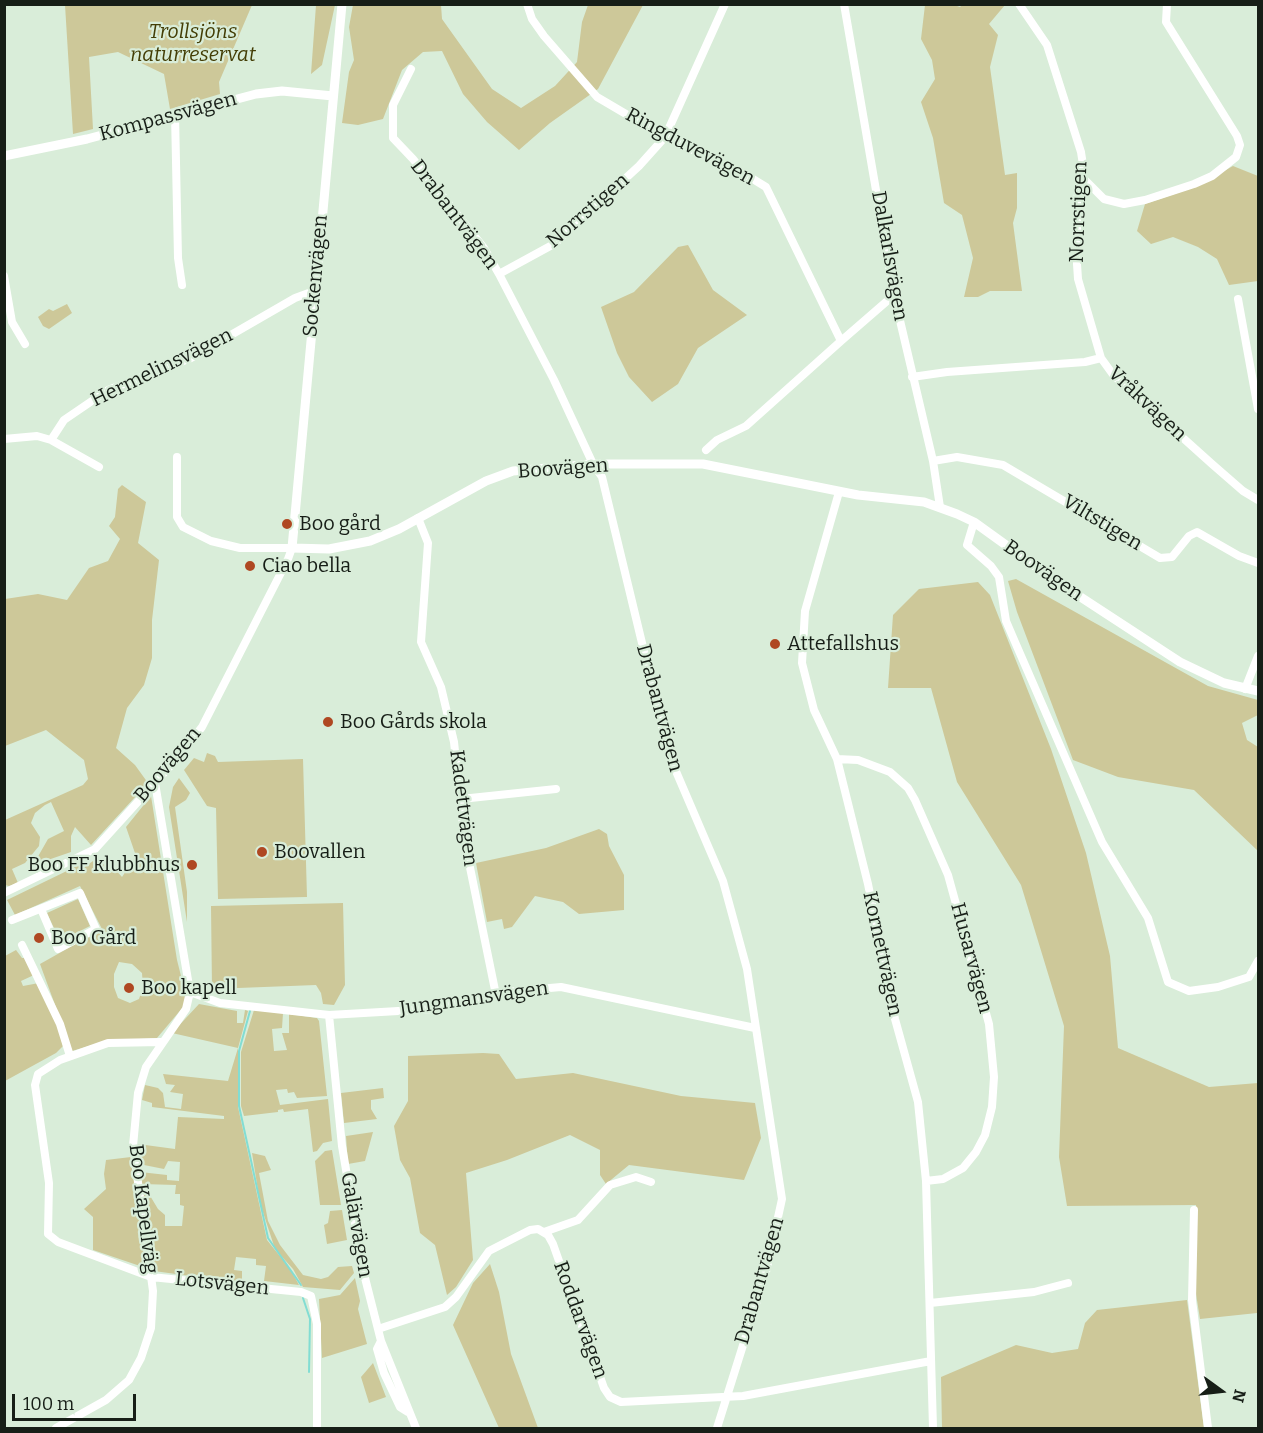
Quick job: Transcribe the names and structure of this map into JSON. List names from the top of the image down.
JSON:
{
  "streets": {
    "street": [
      "Kompassvägen",
      "Ringduvevägen",
      "Norrstigen",
      "Drabantvägen",
      "Dalkarlsvägen",
      "Sockenvägen",
      "Hermelinsvägen",
      "Vråkvägen",
      "Boovägen",
      "Viltstigen",
      "Kadettvägen",
      "Kornettvägen",
      "Husarvägen",
      "Jungmansvägen",
      "Boo Kapellväg",
      "Galärvägen",
      "Lotsvägen",
      "Roddarvägen"
    ]
  },
  "crossings": [
    ["Kompassvägen", "Sockenvägen"],
    ["Ringduvevägen", "Norrstigen"],
    ["Norrstigen", "Drabantvägen"],
    ["Norrstigen", "Vråkvägen"],
    ["Drabantvägen", "Boovägen"],
    ["Drabantvägen", "Jungmansvägen"],
    ["Drabantvägen", "Roddarvägen"],
    ["Dalkarlsvägen", "Vråkvägen"],
    ["Dalkarlsvägen", "Boovägen"],
    ["Dalkarlsvägen", "Viltstigen"],
    ["Sockenvägen", "Hermelinsvägen"],
    ["Sockenvägen", "Boovägen"],
    ["Boovägen", "Kadettvägen"],
    ["Boovägen", "Kornettvägen"],
    ["Kadettvägen", "Jungmansvägen"],
    ["Kornettvägen", "Husarvägen"],
    ["Kornettvägen", "Roddarvägen"],
    ["Jungmansvägen", "Boo Kapellväg"],
    ["Jungmansvägen", "Galärvägen"],
    ["Boo Kapellväg", "Lotsvägen"]
  ],
  "parks": ["Trollsjöns naturreservat"],
  "places": [
    "Boo gård",
    "Ciao bella",
    "Attefallshus",
    "Boo Gårds skola",
    "Boovallen",
    "Boo FF klubbhus",
    "Boo Gård",
    "Boo kapell"
  ],
  "scale_bar": "100 m",
  "north": "right"
}
